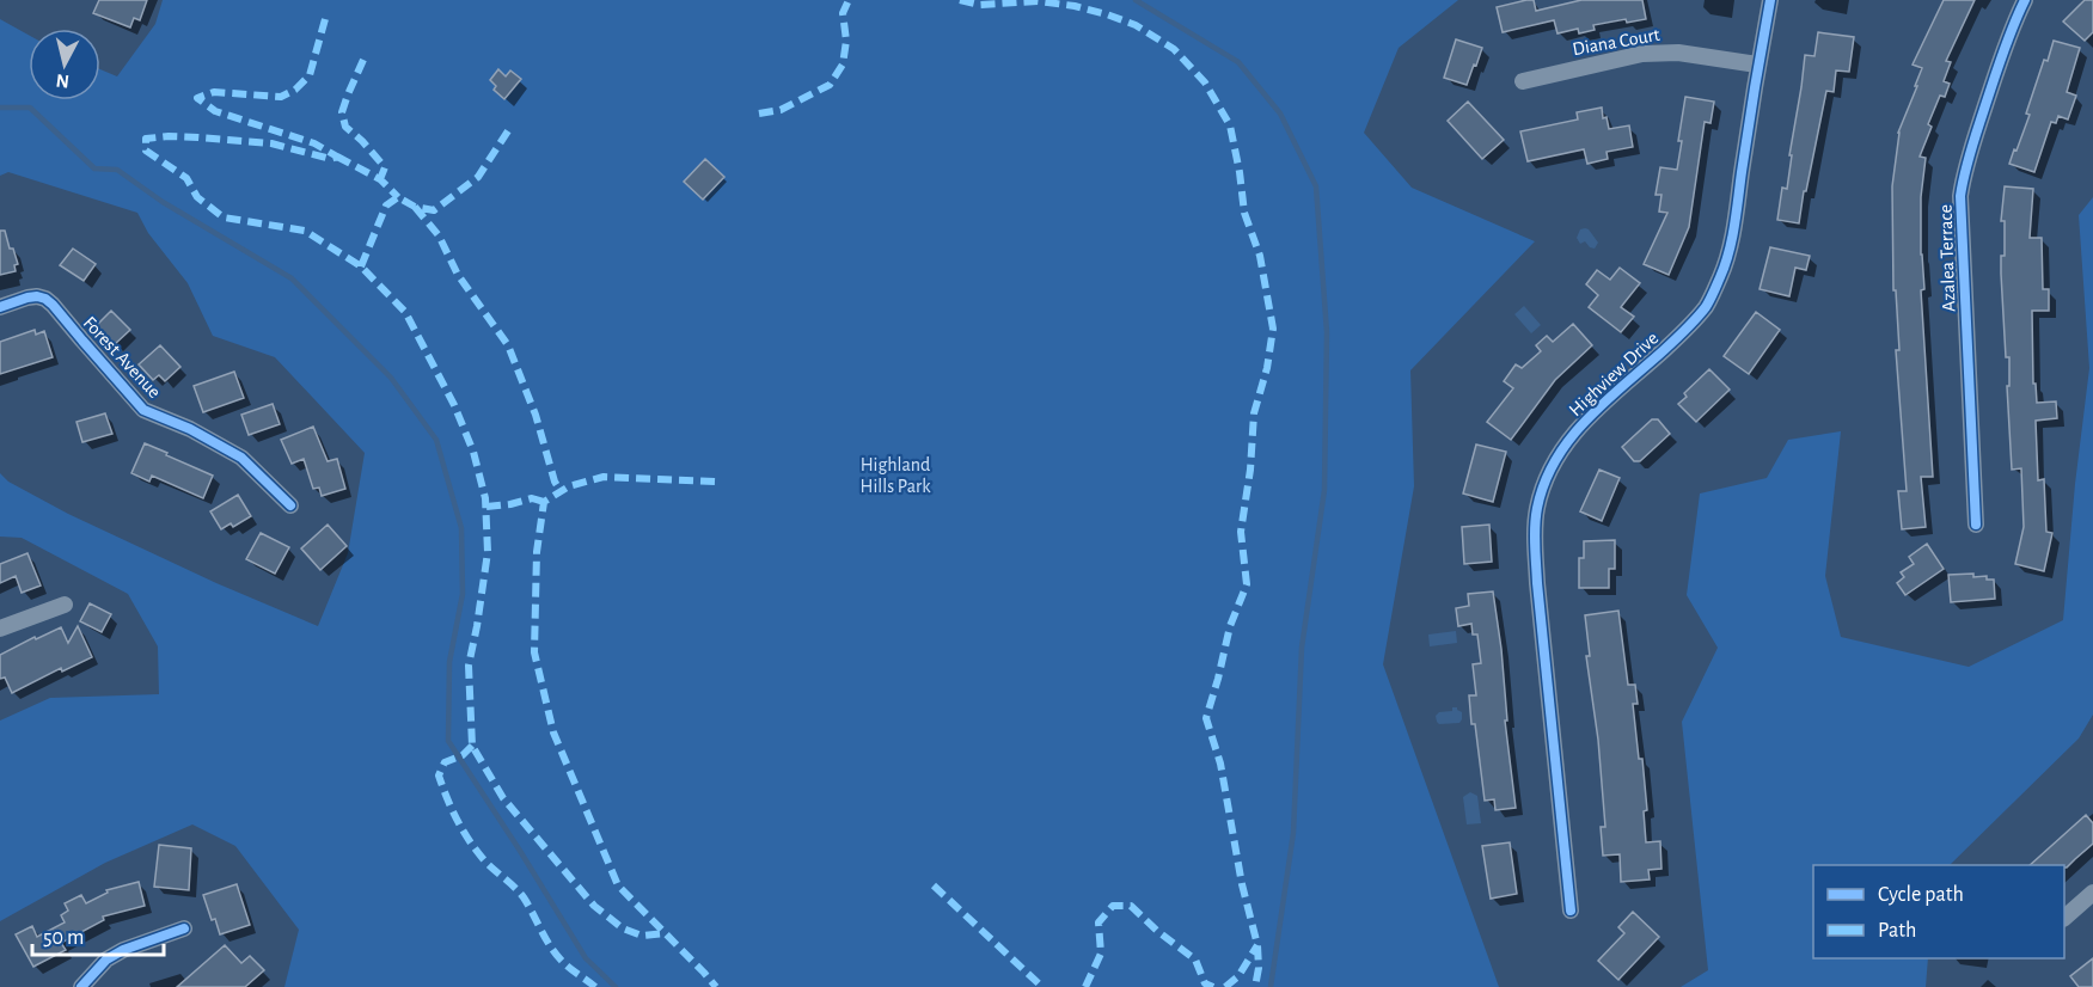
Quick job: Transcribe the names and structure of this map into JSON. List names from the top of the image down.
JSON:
{
  "streets": {
    "street": [
      "Diana Court",
      "Azalea Terrace",
      "Forest Avenue",
      "Highview Drive"
    ]
  },
  "crossings": [
    ["Diana Court", "Highview Drive"]
  ],
  "parks": ["Highland Hills Park"],
  "legend": ["Cycle path", "Path"],
  "scale_bar": "50 m",
  "north": "bottom"
}
